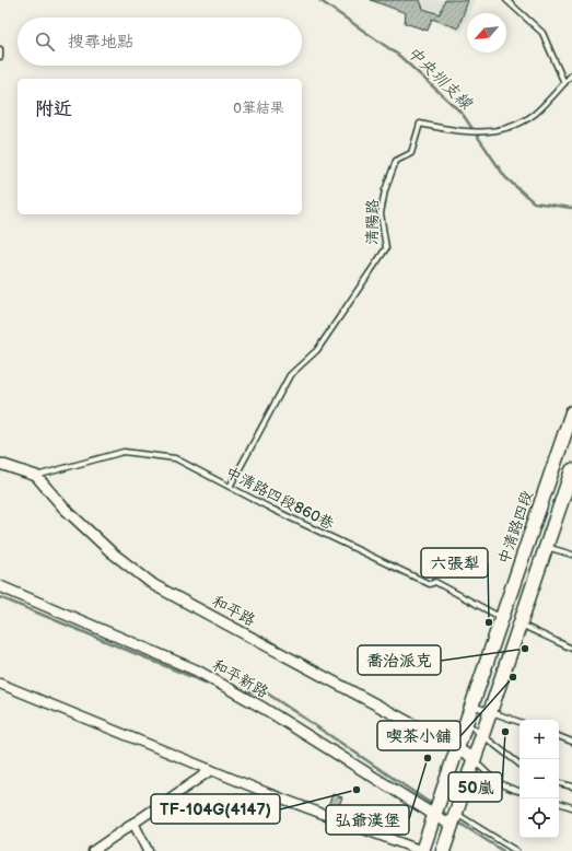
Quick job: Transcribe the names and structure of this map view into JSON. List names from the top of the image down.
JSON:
{
  "streets": {
    "main road": ["中清路四段"],
    "street": ["和平路", "和平新路"],
    "lane": ["清陽路", "中清路四段860巷"]
  },
  "crossings": [
    ["清陽路", "中清路四段860巷"],
    ["中清路四段860巷", "中清路四段"],
    ["中清路四段860巷", "和平路"],
    ["中清路四段", "和平路"],
    ["中清路四段", "和平新路"]
  ],
  "water": ["中央圳支線"],
  "places": [
    "六張犁",
    "喬治派克",
    "喫茶小舖",
    "50嵐",
    "弘爺漢堡",
    "TF-104G(4147)"
  ],
  "north": "bottom left",
  "page": {
    "search": "搜尋地點",
    "heading": ["附近", "0筆結果"],
    "map_buttons": ["+", "−"]
  }
}
